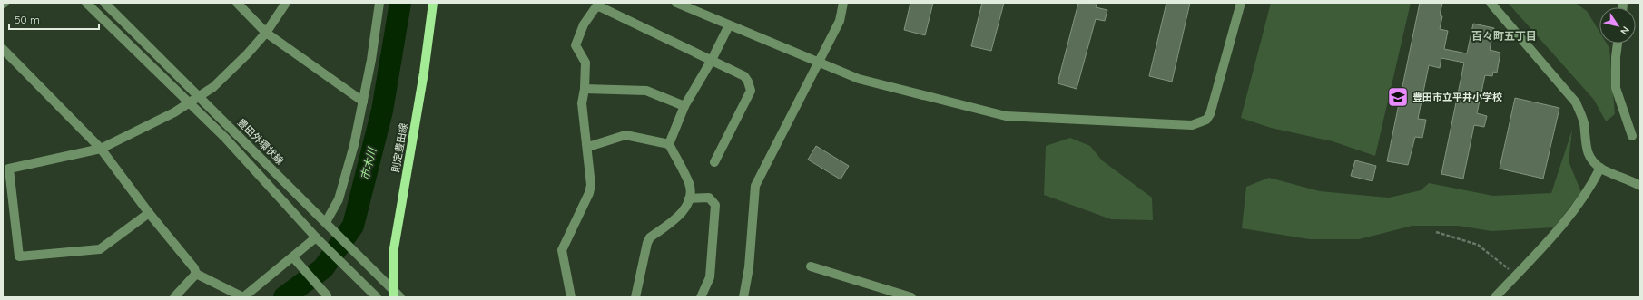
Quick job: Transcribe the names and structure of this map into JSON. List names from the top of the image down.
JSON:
{
  "streets": {
    "main road": ["則定豊田線"],
    "street": ["豊田外環状線"]
  },
  "crossings": [
    ["豊田外環状線", "則定豊田線"]
  ],
  "districts": ["百々町五丁目"],
  "water": ["市木川"],
  "places": {
    "school or university": ["豊田市立平井小学校"]
  },
  "scale_bar": "50 m",
  "north": "bottom right"
}
